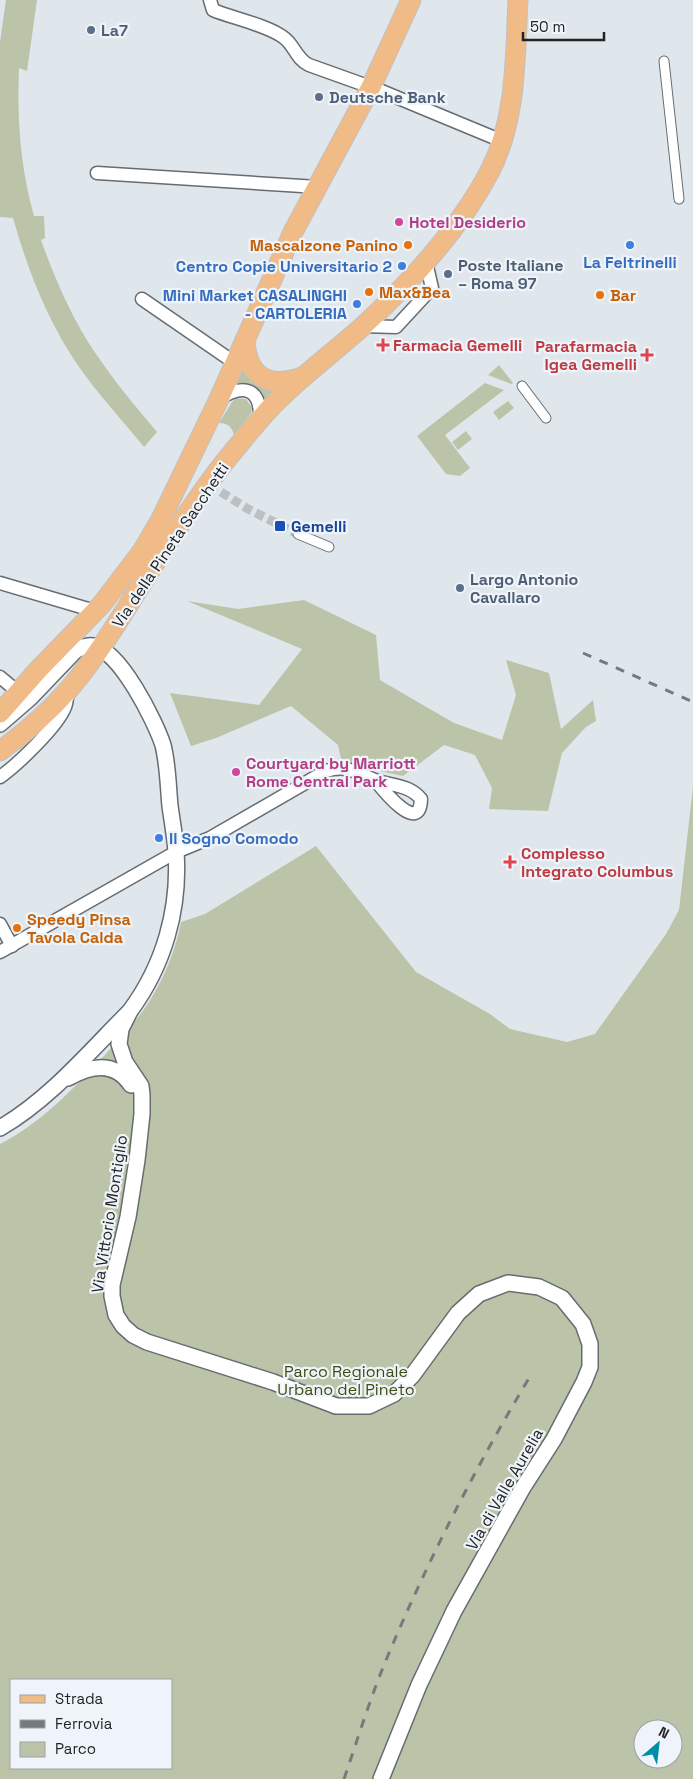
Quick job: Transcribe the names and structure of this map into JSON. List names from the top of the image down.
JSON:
{
  "streets": {
    "main road": ["Via della Pineta Sacchetti"],
    "street": ["Via Vittorio Montiglio", "Via di Valle Aurelia"]
  },
  "crossings": [
    ["Via Vittorio Montiglio", "Via di Valle Aurelia"]
  ],
  "parks": ["Parco Regionale Urbano del Pineto"],
  "places": {
    "other": [
      "La7",
      "Deutsche Bank",
      "Hotel Desiderio",
      "Mascalzone Panino",
      "La Feltrinelli",
      "Centro Copie Universitario 2",
      "Poste Italiane – Roma 97",
      "Max&Bea",
      "Bar",
      "Mini Market CASALINGHI - CARTOLERIA",
      "Largo Antonio Cavallaro",
      "Courtyard by Marriott Rome Central Park",
      "Il Sogno Comodo",
      "Speedy Pinsa Tavola Calda"
    ],
    "health": ["Farmacia Gemelli", "Parafarmacia Igea Gemelli", "Complesso Integrato Columbus"],
    "transit": ["Gemelli"]
  },
  "legend": ["Strada", "Ferrovia", "Parco"],
  "scale_bar": "50 m",
  "north": "top right"
}
